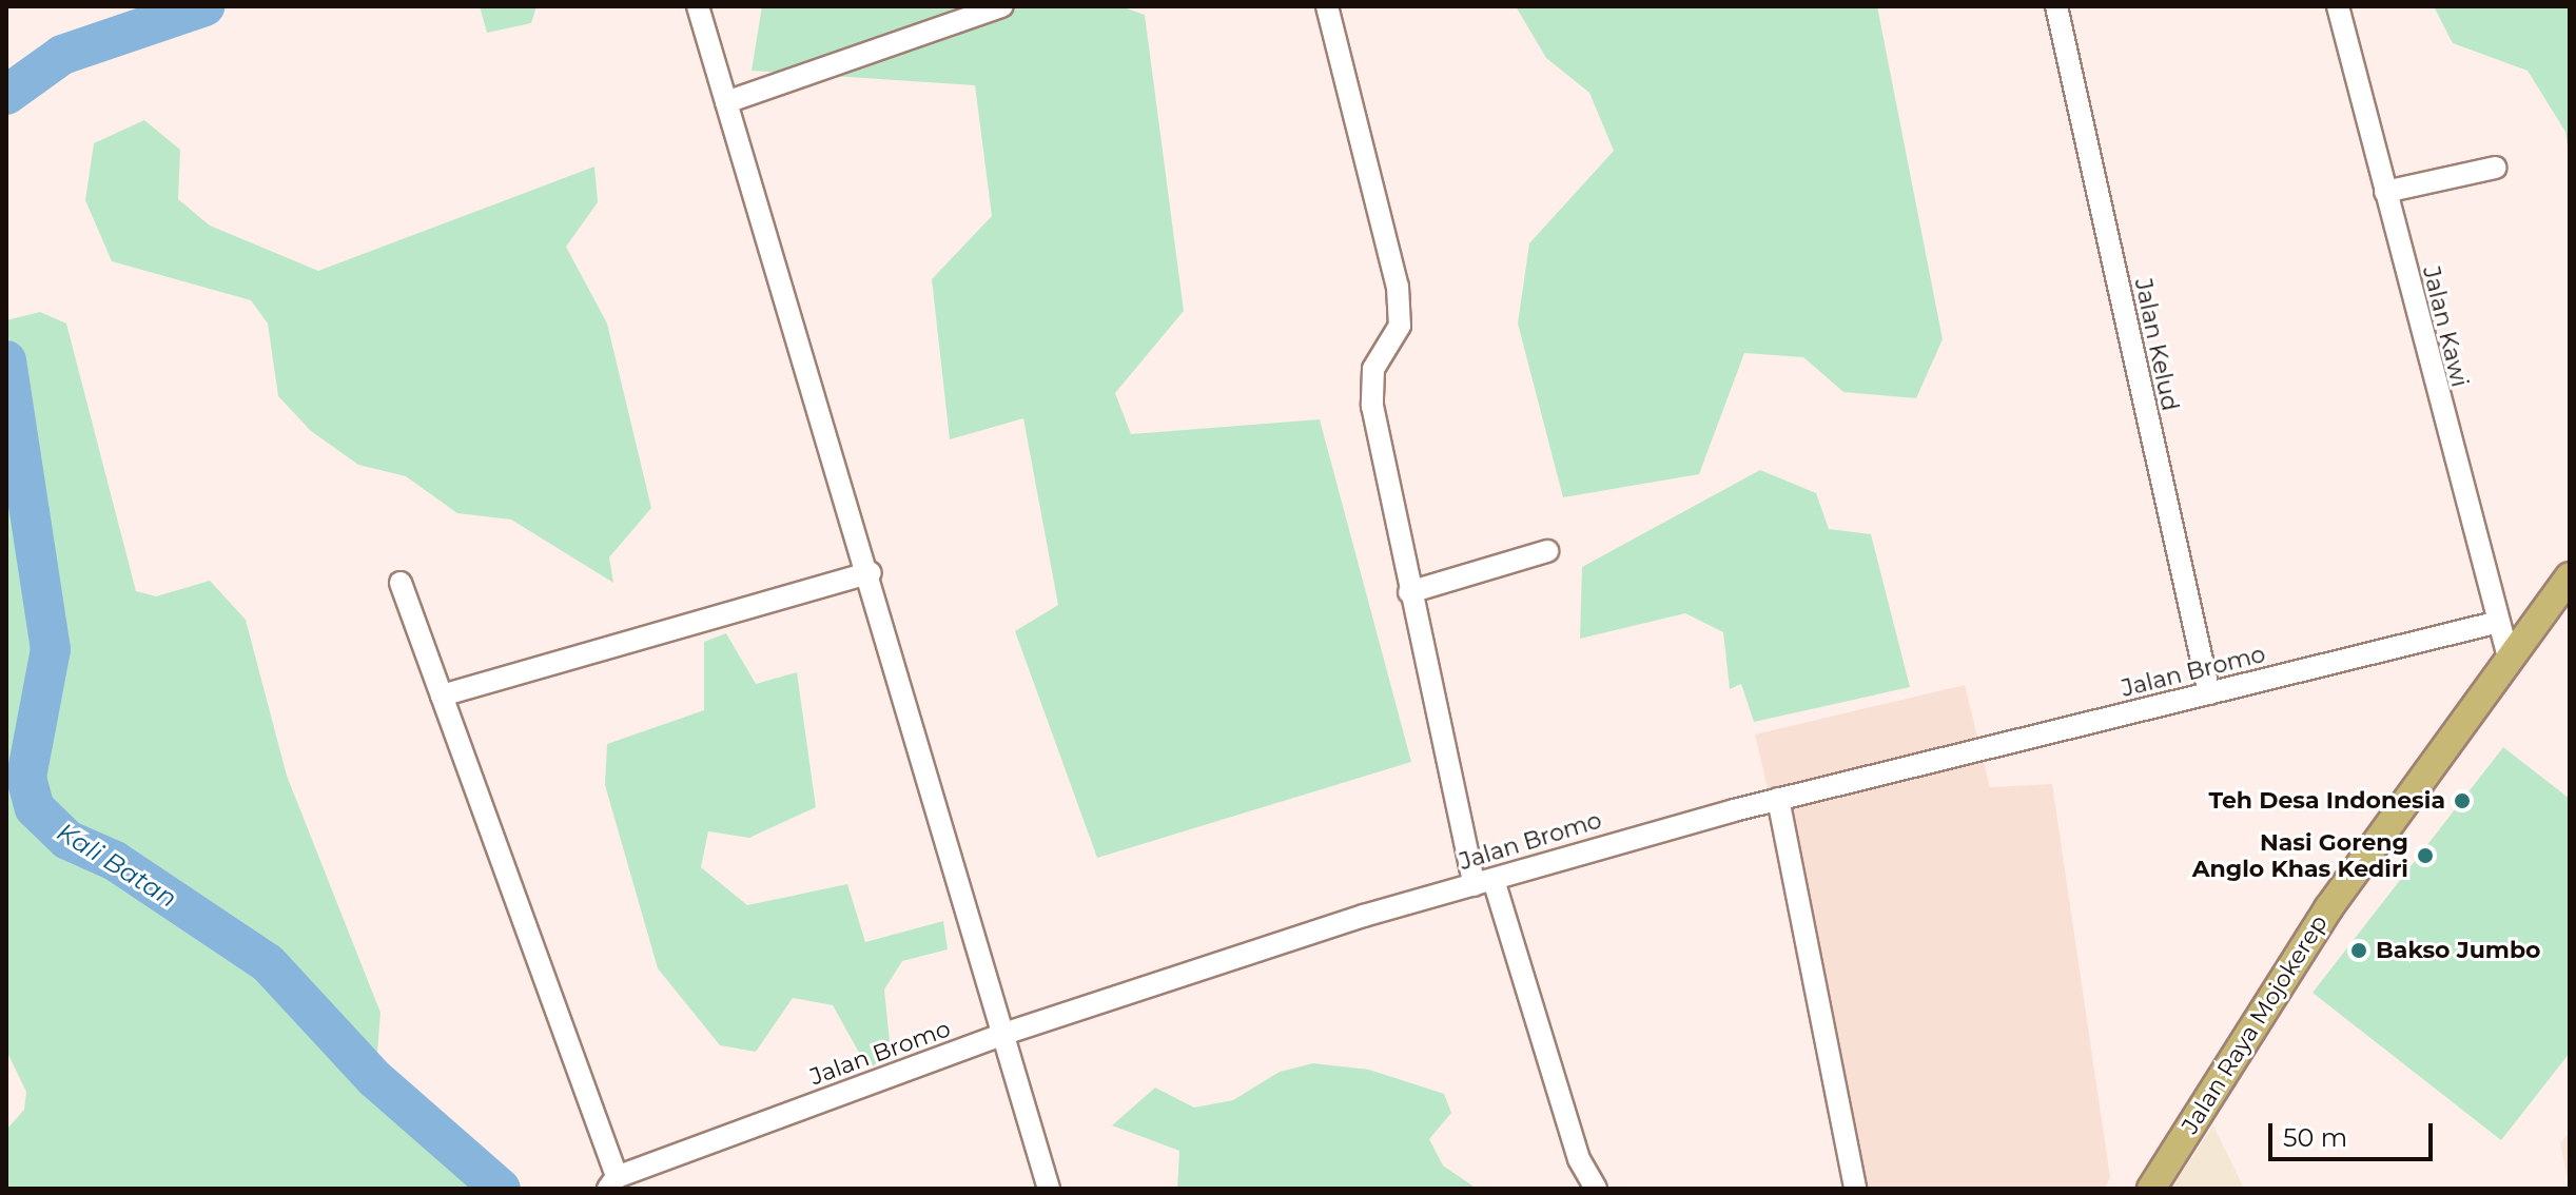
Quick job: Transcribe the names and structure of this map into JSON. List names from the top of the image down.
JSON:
{
  "streets": {
    "main road": ["Jalan Raya Mojokerep"],
    "street": ["Jalan Kawi", "Jalan Kelud", "Jalan Bromo"]
  },
  "crossings": [
    ["Jalan Kawi", "Jalan Bromo"],
    ["Jalan Kawi", "Jalan Raya Mojokerep"],
    ["Jalan Kelud", "Jalan Bromo"]
  ],
  "water": ["Kali Batan"],
  "places": ["Teh Desa Indonesia", "Nasi Goreng Anglo Khas Kediri", "Bakso Jumbo"],
  "scale_bar": "50 m"
}
